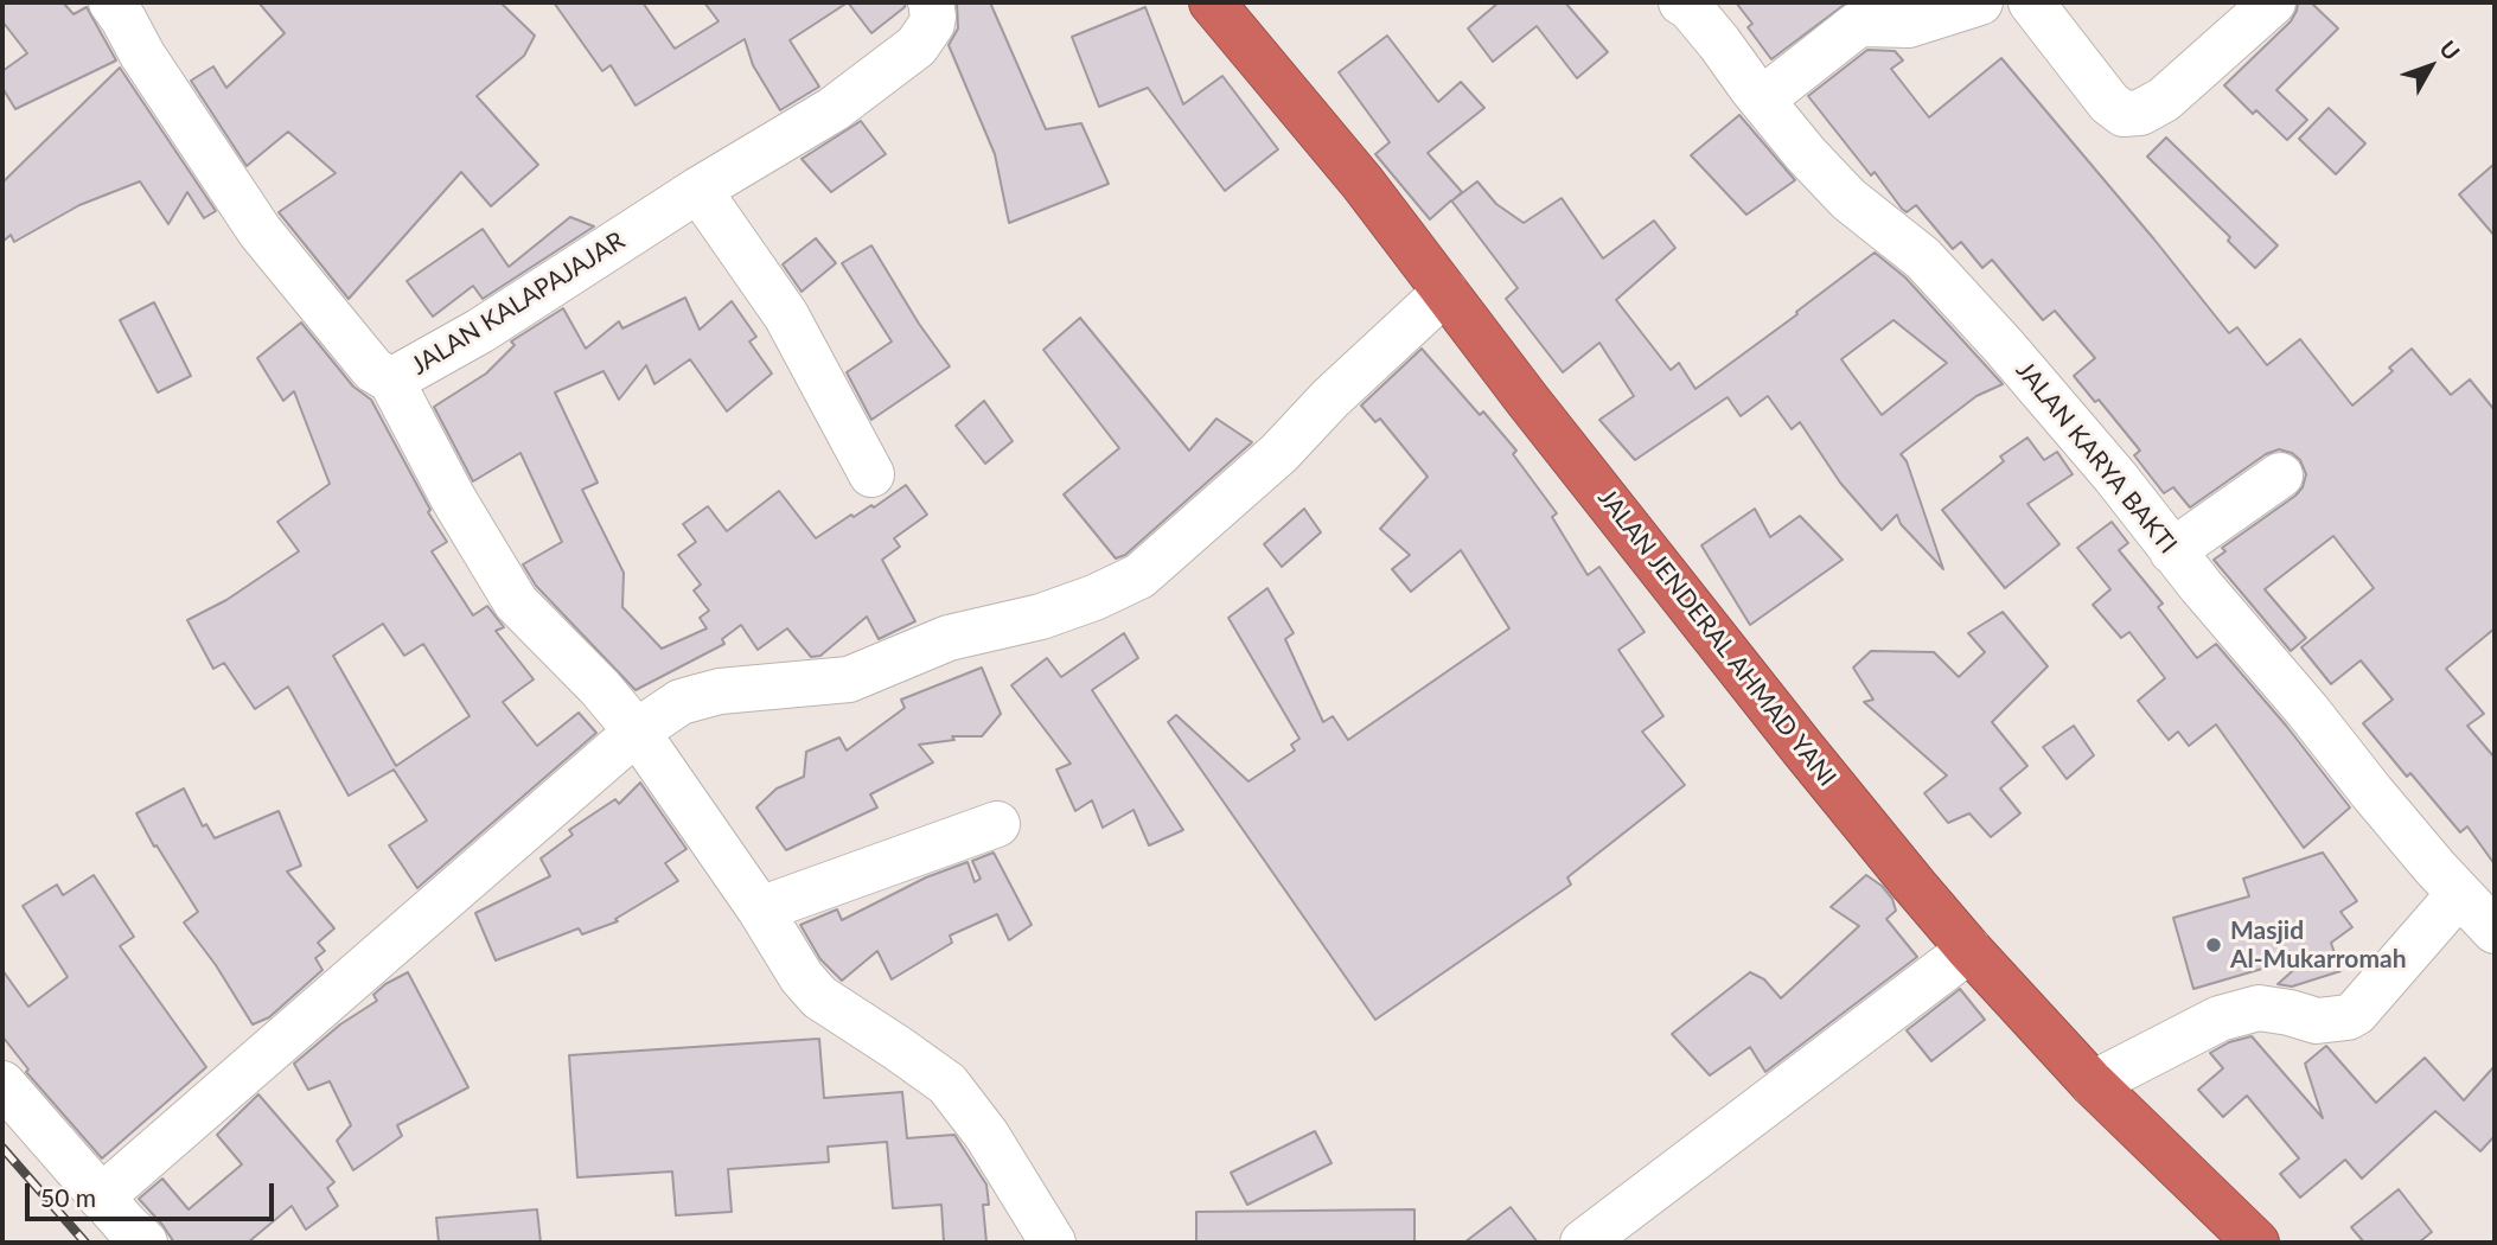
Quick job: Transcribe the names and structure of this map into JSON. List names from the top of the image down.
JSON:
{
  "streets": {
    "highway": ["JALAN JENDERAL AHMAD YANI"],
    "street": ["JALAN KALAPAJAJAR", "JALAN KARYA BAKTI"]
  },
  "places": ["Masjid Al-Mukarromah"],
  "scale_bar": "50 m",
  "north": "top right"
}
